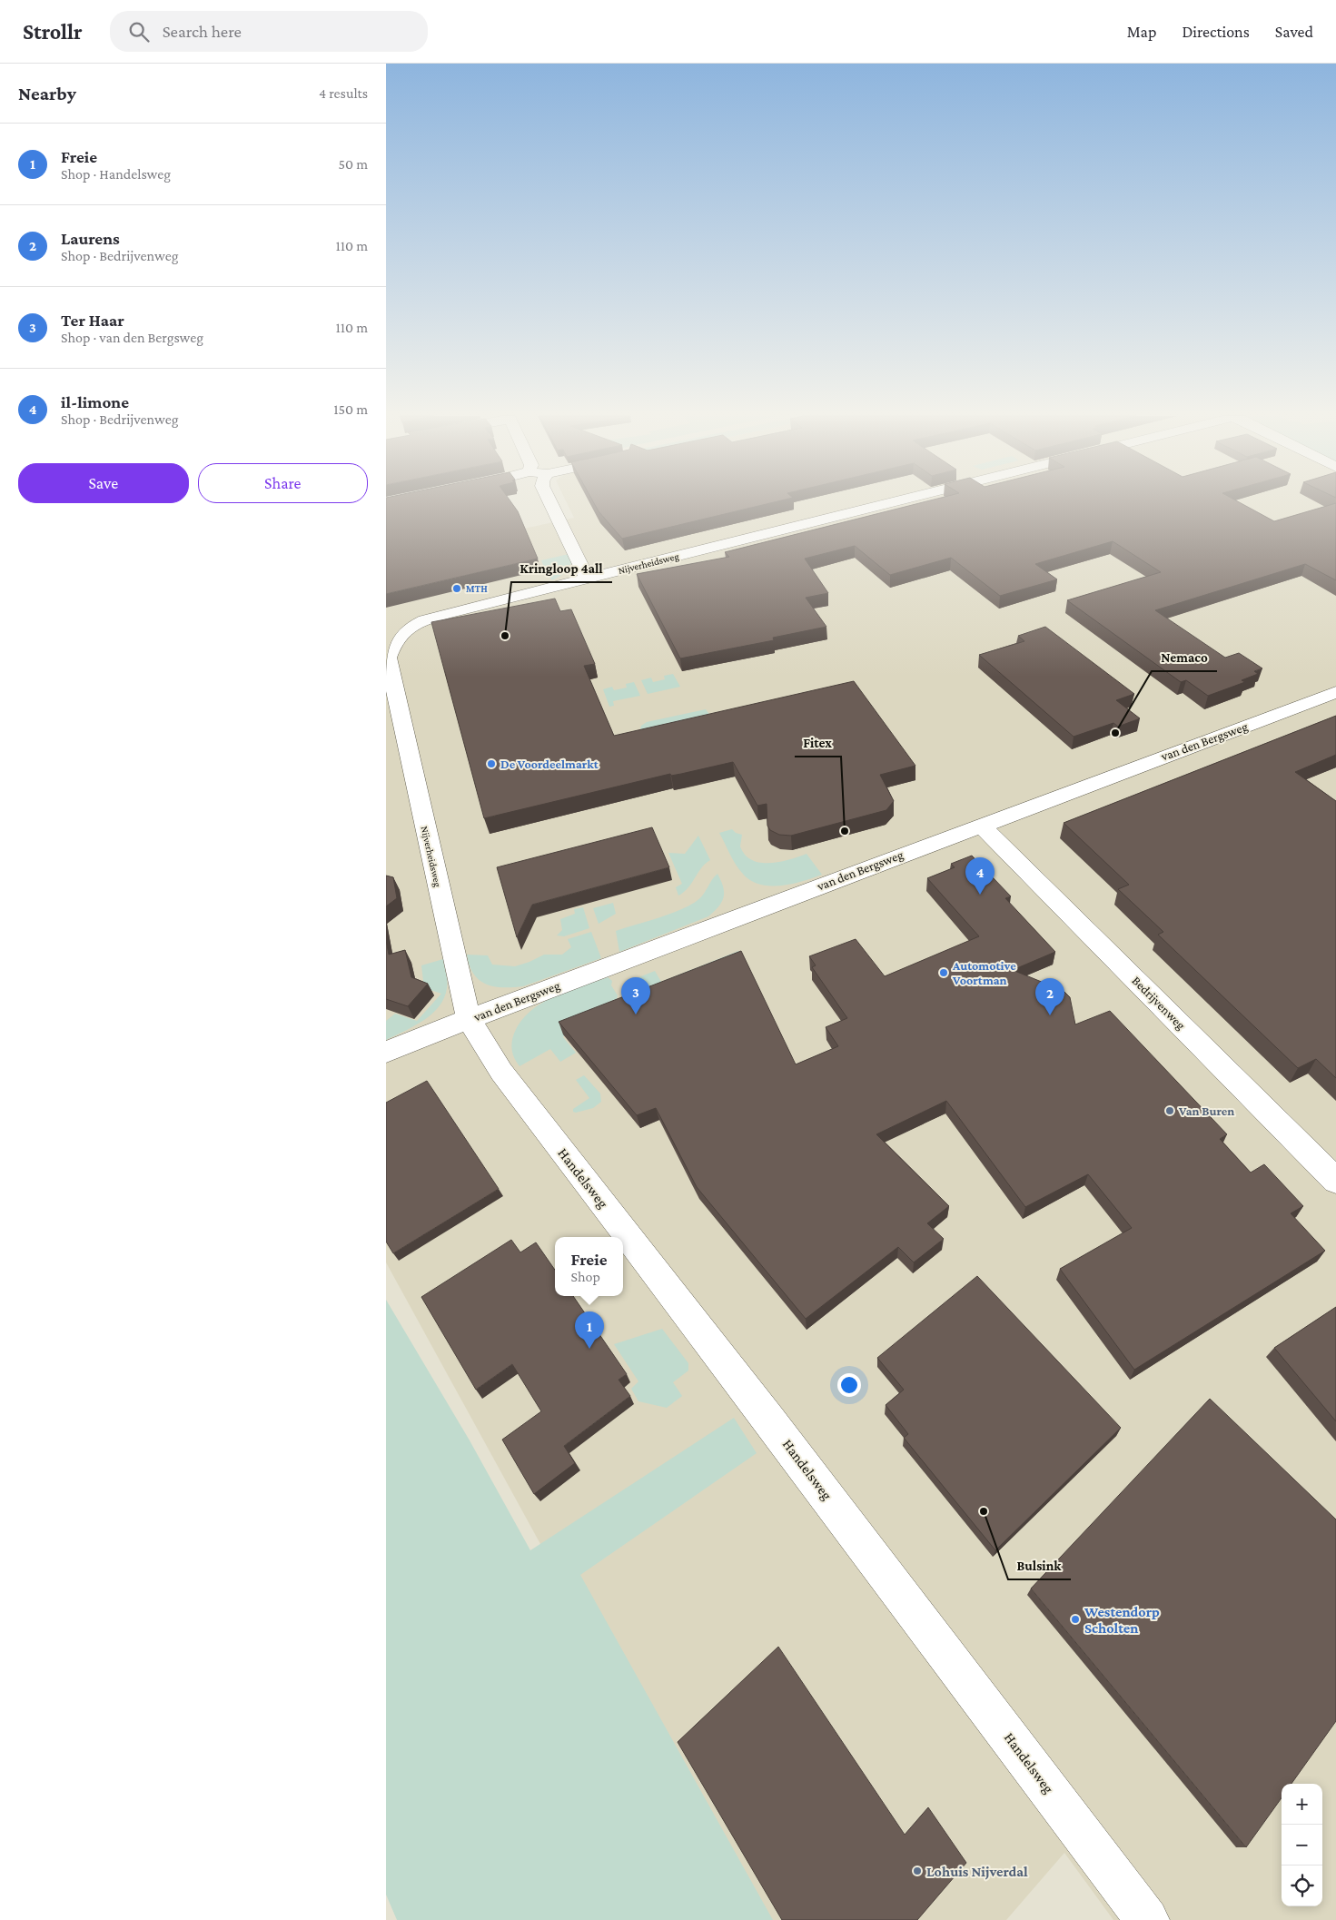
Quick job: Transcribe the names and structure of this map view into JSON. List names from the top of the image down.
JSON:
{
  "streets": {
    "street": [
      "Nijverheidsweg",
      "van den Bergsweg",
      "Bedrijvenweg",
      "Handelsweg"
    ]
  },
  "crossings": [
    ["Nijverheidsweg", "van den Bergsweg"],
    ["Nijverheidsweg", "Handelsweg"],
    ["van den Bergsweg", "Bedrijvenweg"],
    ["van den Bergsweg", "Handelsweg"]
  ],
  "places": [
    "MTH",
    "Kringloop 4all",
    "Nemaco",
    "De Voordeelmarkt",
    "Fitex",
    "Automotive Voortman",
    "Van Buren",
    "Bulsink",
    "Westendorp Scholten",
    "Lohuis Nijverdal"
  ],
  "page": {
    "header": "Strollr",
    "search": "Search here",
    "nav": ["Map", "Directions", "Saved"],
    "heading": ["Nearby", "4 results"],
    "list": [
      {
        "mark": "1",
        "name": "Freie",
        "note": "Shop · Handelsweg",
        "value": "50 m"
      },
      {
        "mark": "2",
        "name": "Laurens",
        "note": "Shop · Bedrijvenweg",
        "value": "110 m"
      },
      {
        "mark": "3",
        "name": "Ter Haar",
        "note": "Shop · van den Bergsweg",
        "value": "110 m"
      },
      {
        "mark": "4",
        "name": "il-limone",
        "note": "Shop · Bedrijvenweg",
        "value": "150 m"
      }
    ],
    "buttons": ["Save", "Share"],
    "pins": [
      "4",
      "3",
      "2",
      "1"
    ],
    "popup": ["Freie", "Shop"],
    "map_buttons": ["+", "−"]
  }
}
